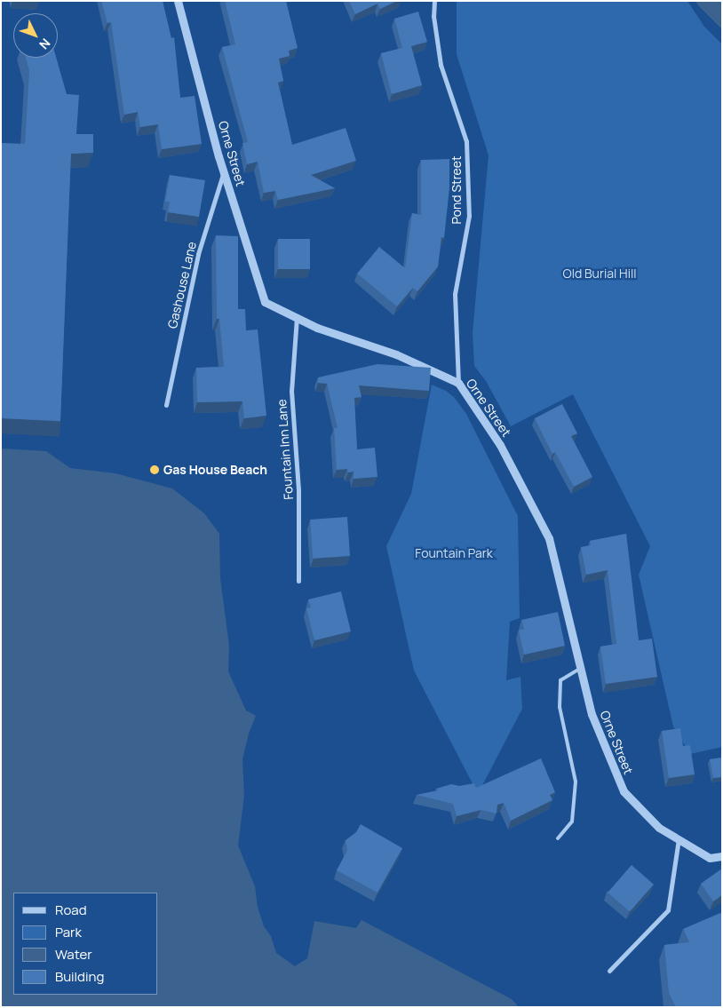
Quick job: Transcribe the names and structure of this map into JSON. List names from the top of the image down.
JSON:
{
  "streets": {
    "street": [
      "Orne Street",
      "Pond Street",
      "Gashouse Lane",
      "Fountain Inn Lane"
    ]
  },
  "crossings": [
    ["Orne Street", "Pond Street"],
    ["Orne Street", "Gashouse Lane"],
    ["Orne Street", "Fountain Inn Lane"]
  ],
  "parks": ["Old Burial Hill", "Fountain Park"],
  "places": ["Gas House Beach"],
  "legend": [
    "Road",
    "Park",
    "Water",
    "Building"
  ],
  "north": "bottom right"
}
